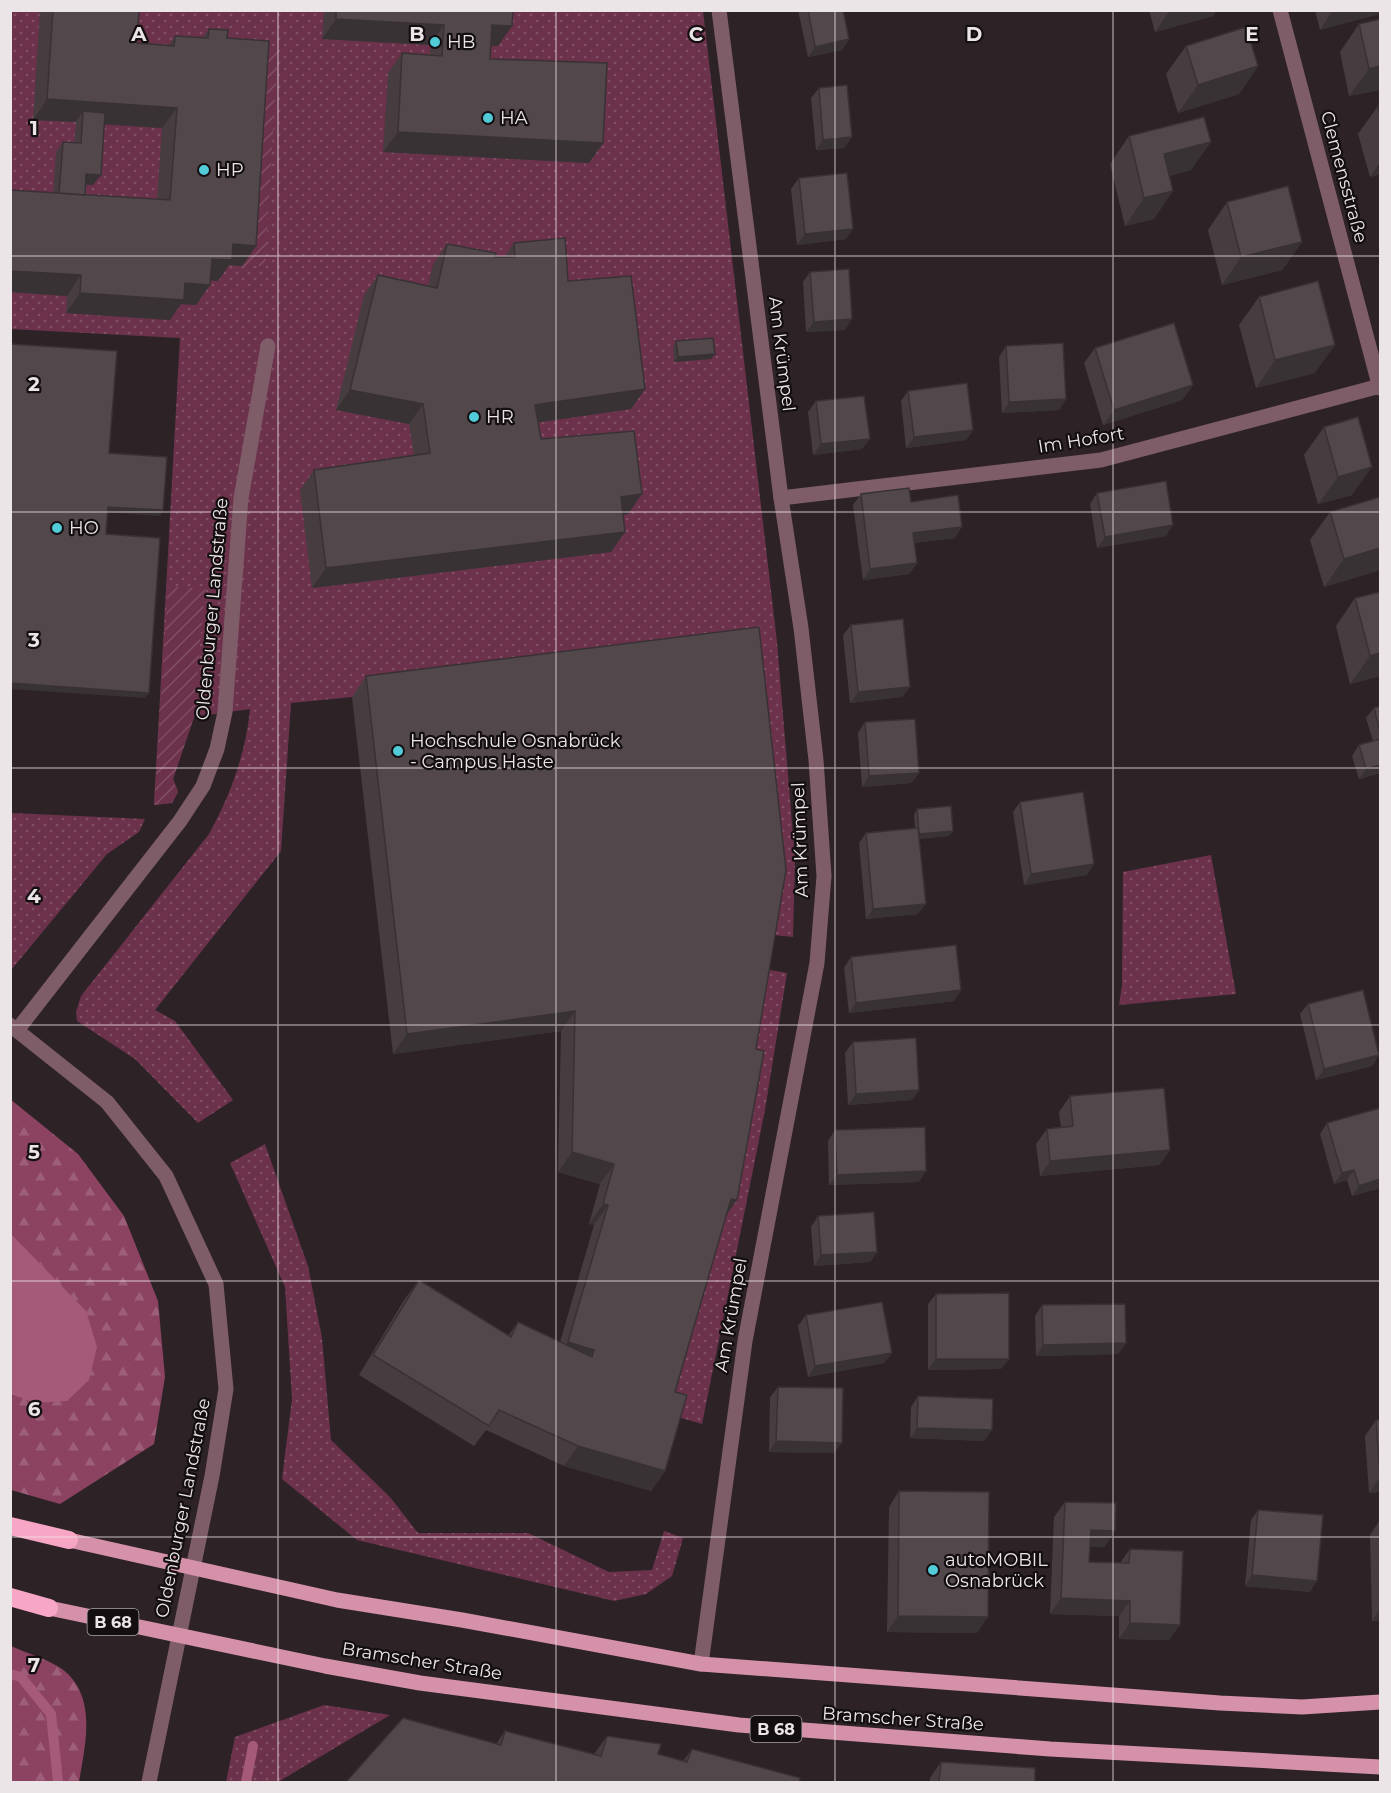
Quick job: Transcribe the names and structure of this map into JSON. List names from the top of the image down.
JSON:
{
  "streets": {
    "highway": ["B 68"],
    "main road": ["Bramscher Straße"],
    "street": [
      "Clemensstraße",
      "Am Krümpel",
      "Im Hofort",
      "Oldenburger Landstraße"
    ]
  },
  "crossings": [
    ["Clemensstraße", "Im Hofort"],
    ["Am Krümpel", "Im Hofort"],
    ["Oldenburger Landstraße", "B 68"],
    ["Oldenburger Landstraße", "Bramscher Straße"],
    ["B 68", "Bramscher Straße"]
  ],
  "places": [
    "HB",
    "HA",
    "HP",
    "HR",
    "HO",
    "Hochschule Osnabrück - Campus Haste",
    "autoMOBIL Osnabrück"
  ],
  "grid": {
    "columns": [
      "A",
      "B",
      "C",
      "D",
      "E"
    ],
    "rows": [
      "1",
      "2",
      "3",
      "4",
      "5",
      "6",
      "7"
    ]
  }
}
